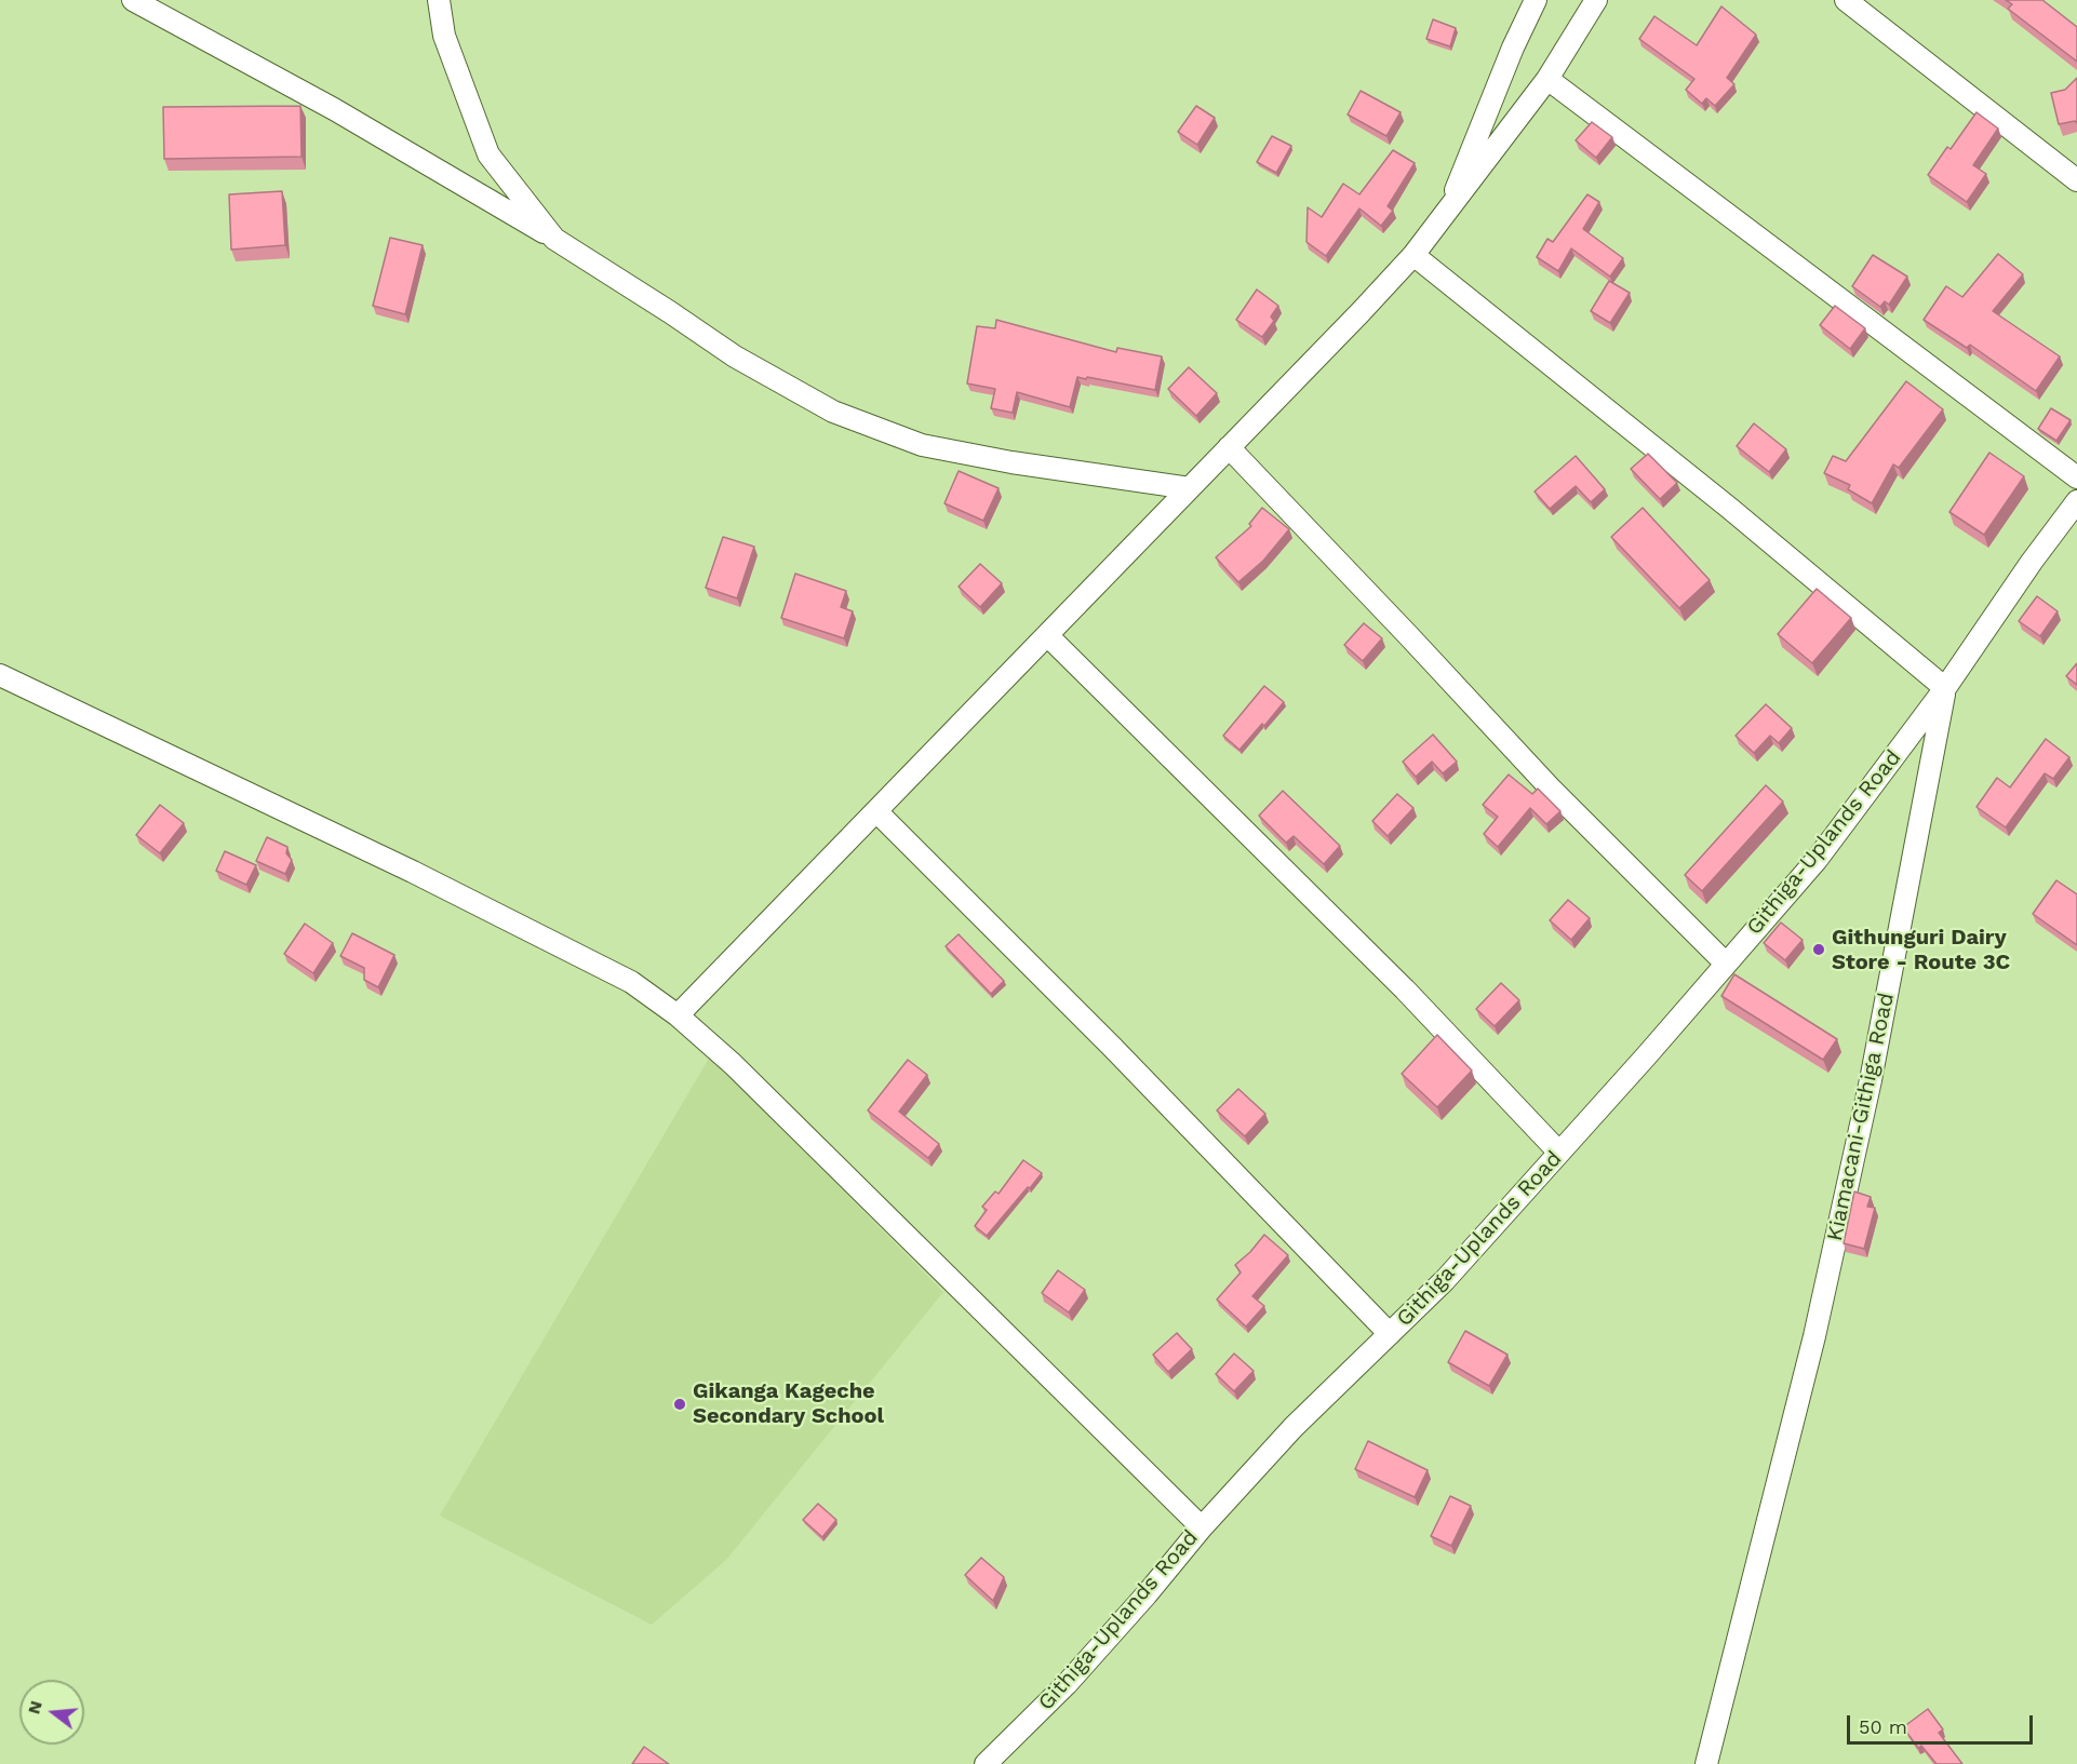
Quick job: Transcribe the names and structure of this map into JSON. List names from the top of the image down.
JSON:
{
  "streets": {
    "street": ["Githiga-Uplands Road", "Kiamacani-Githiga Road"]
  },
  "crossings": [
    ["Githiga-Uplands Road", "Kiamacani-Githiga Road"]
  ],
  "places": ["Githunguri Dairy Store - Route 3C", "Gikanga Kageche Secondary School"],
  "scale_bar": "50 m",
  "north": "left"
}
